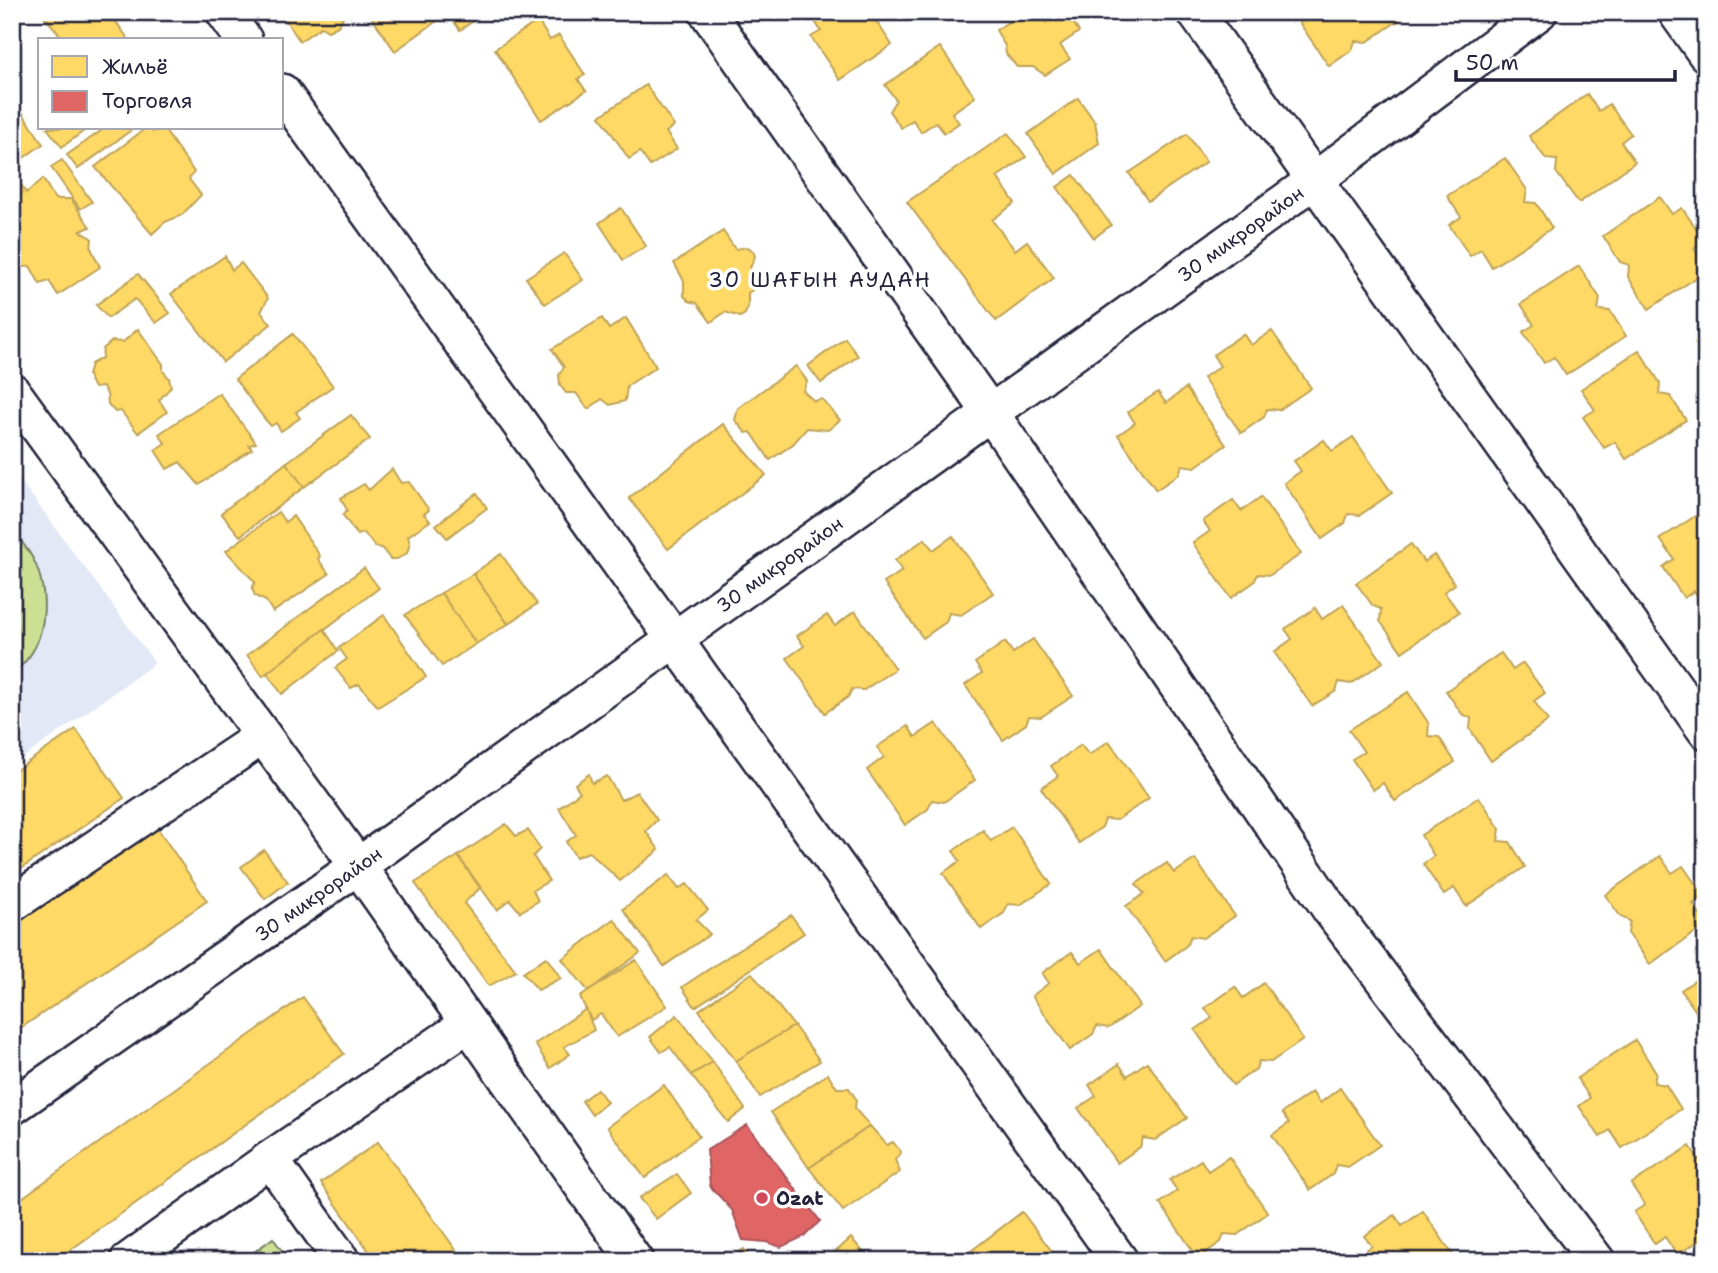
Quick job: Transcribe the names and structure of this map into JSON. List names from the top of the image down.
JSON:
{
  "streets": {
    "street": ["30 микрорайон"]
  },
  "districts": ["30 ШАҒЫН АУДАН"],
  "places": ["Ozat"],
  "legend": ["Жильё", "Торговля"],
  "scale_bar": "50 m"
}
